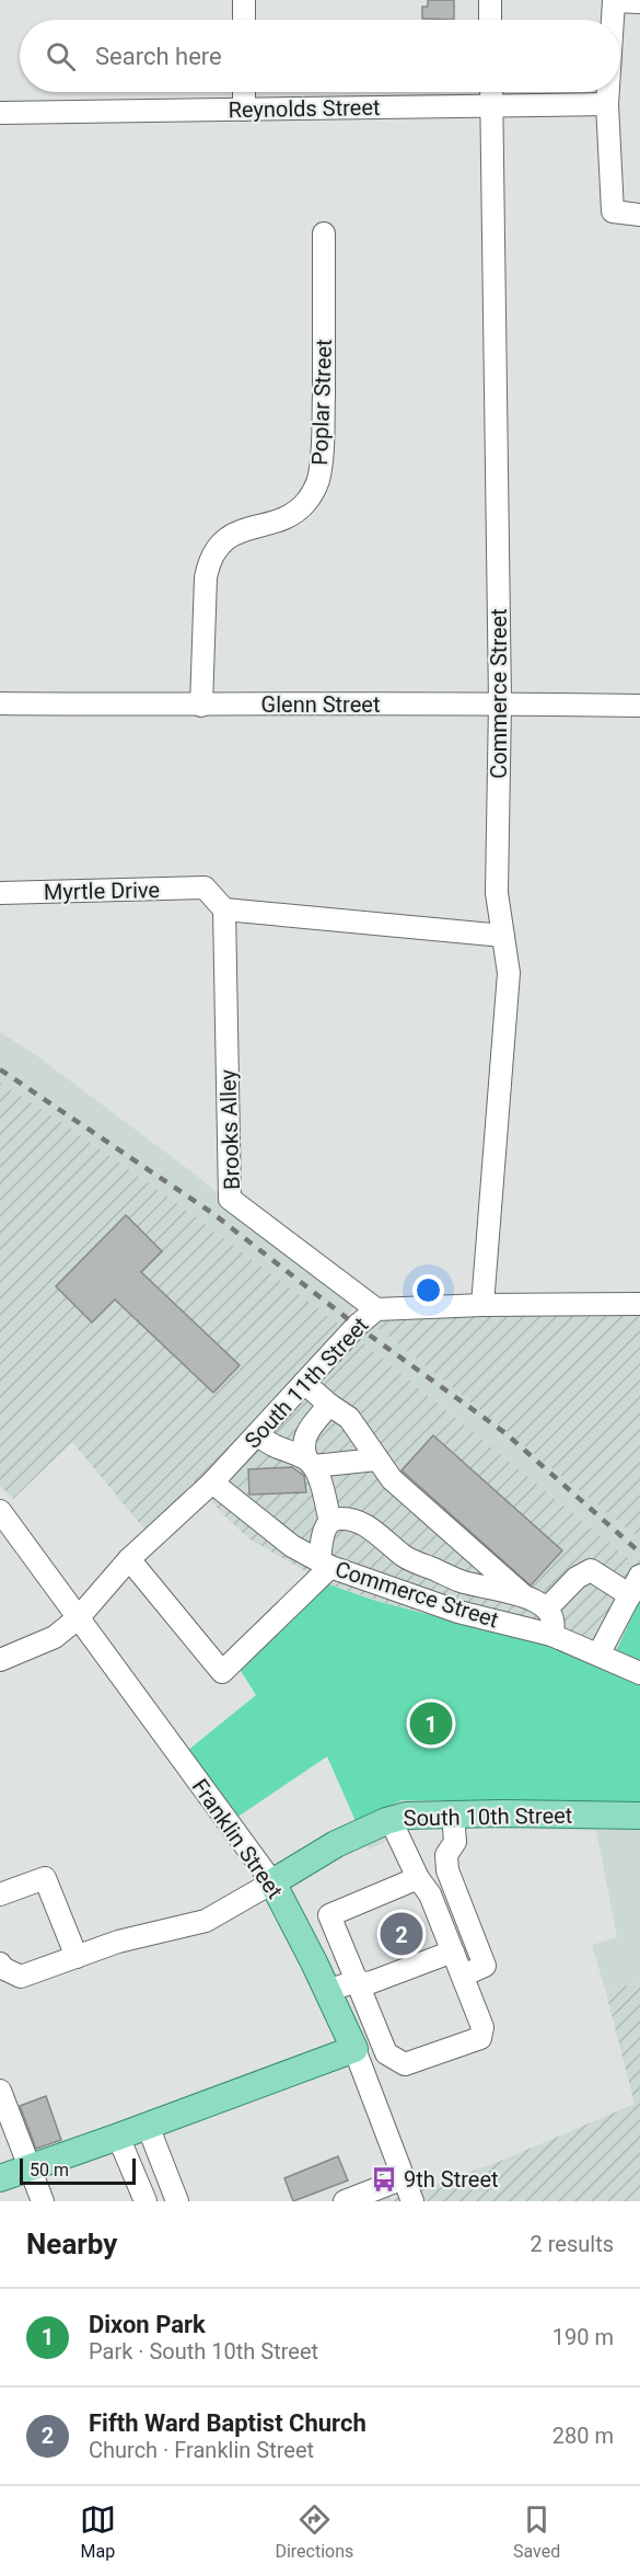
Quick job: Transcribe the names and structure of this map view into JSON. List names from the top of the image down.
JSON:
{
  "streets": {
    "main road": ["South 10th Street", "Franklin Street"],
    "street": [
      "Reynolds Street",
      "Poplar Street",
      "Commerce Street",
      "Glenn Street",
      "Myrtle Drive",
      "Brooks Alley",
      "South 11th Street"
    ]
  },
  "crossings": [
    ["Reynolds Street", "Commerce Street"],
    ["Poplar Street", "Glenn Street"],
    ["Commerce Street", "Glenn Street"],
    ["Commerce Street", "South 11th Street"],
    ["Myrtle Drive", "Brooks Alley"],
    ["Brooks Alley", "South 11th Street"],
    ["South 11th Street", "Franklin Street"],
    ["South 10th Street", "Franklin Street"]
  ],
  "places": {
    "bus stop": ["9th Street"]
  },
  "scale_bar": "50 m",
  "page": {
    "search": "Search here",
    "pins": ["1", "2"],
    "scale": "50 m",
    "heading": ["Nearby", "2 results"],
    "list": [
      {
        "mark": "1",
        "name": "Dixon Park",
        "note": "Park · South 10th Street",
        "value": "190 m"
      },
      {
        "mark": "2",
        "name": "Fifth Ward Baptist Church",
        "note": "Church · Franklin Street",
        "value": "280 m"
      }
    ],
    "nav": ["Map", "Directions", "Saved"]
  }
}
